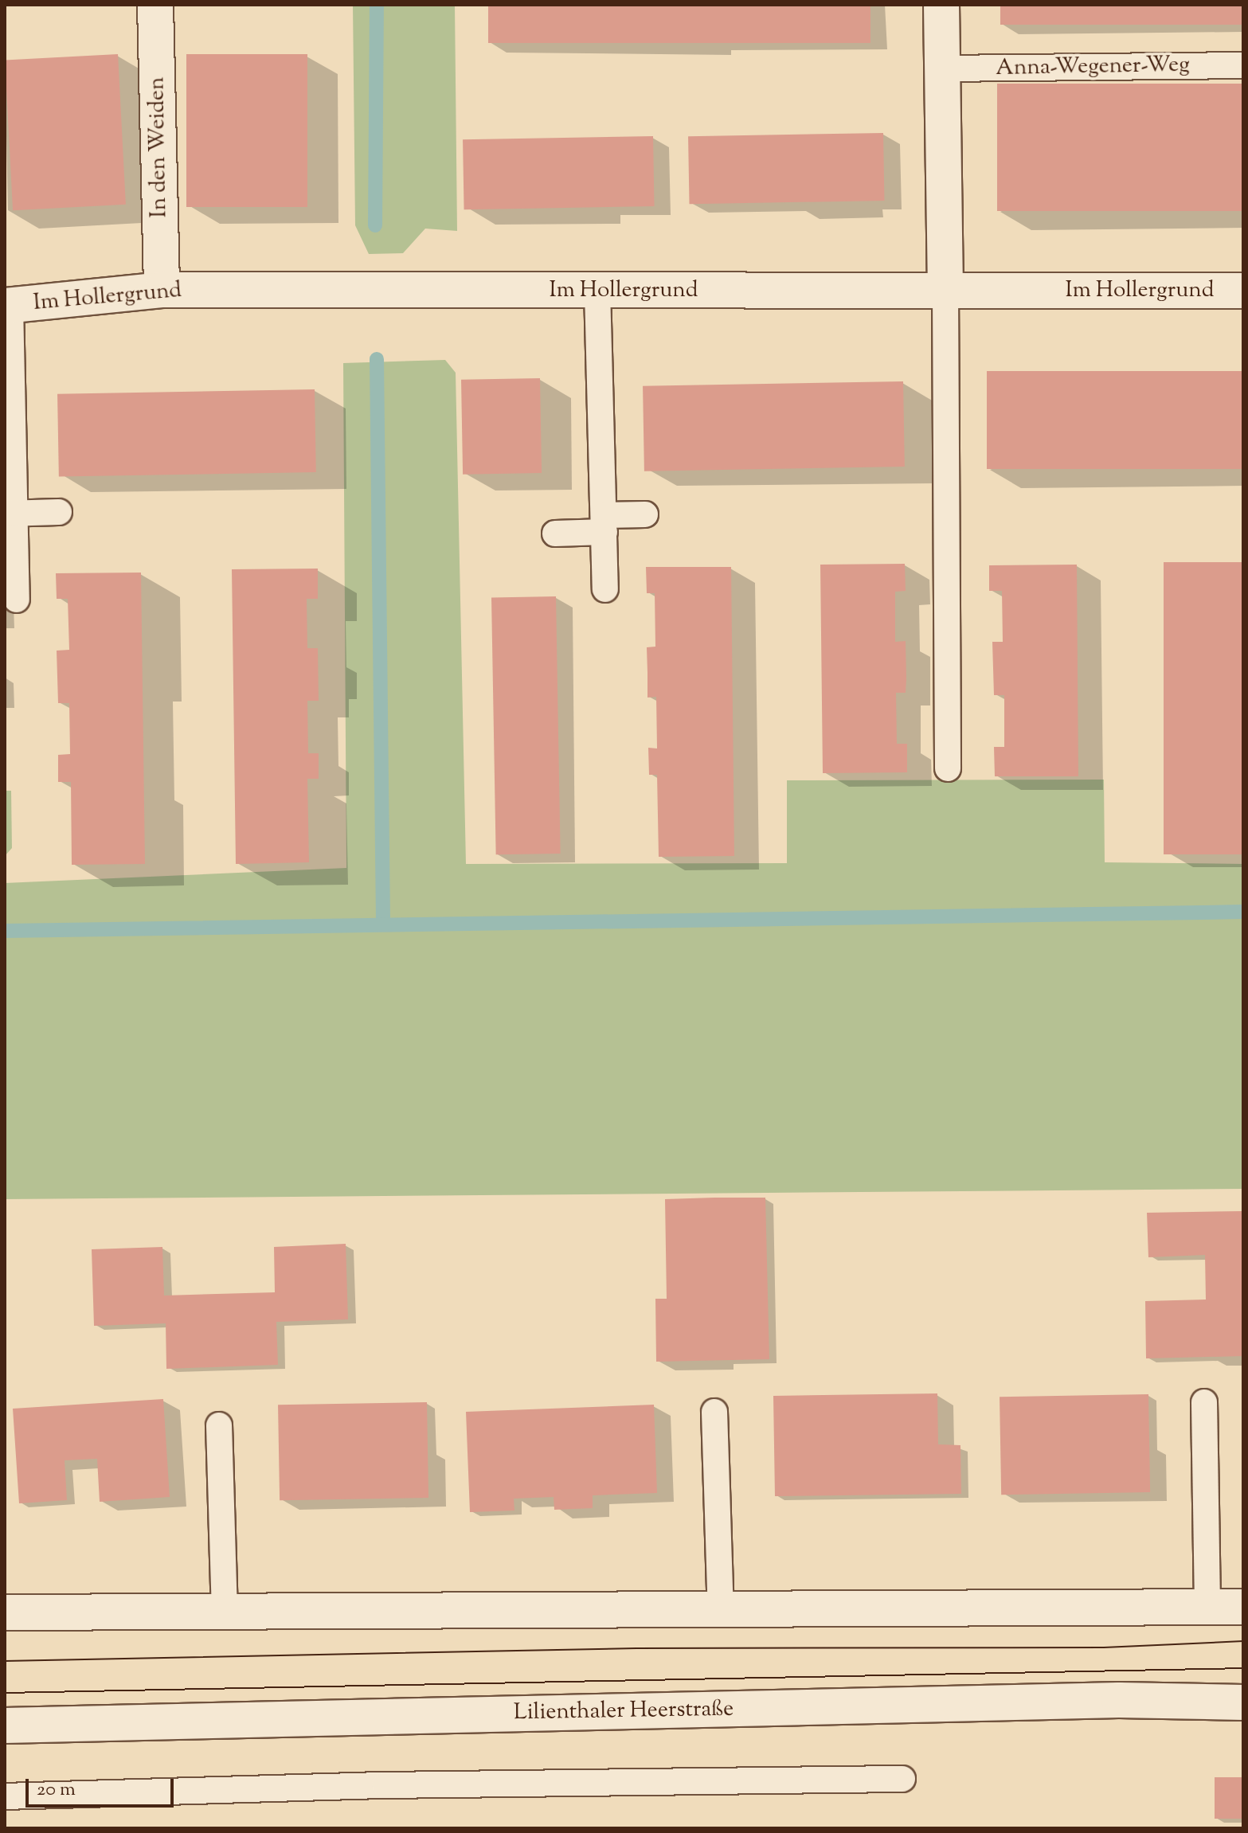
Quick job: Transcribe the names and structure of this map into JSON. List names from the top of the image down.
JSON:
{
  "streets": {
    "main road": ["In den Weiden", "Im Hollergrund", "Lilienthaler Heerstraße"],
    "lane": ["Anna-Wegener-Weg"]
  },
  "crossings": [
    ["In den Weiden", "Im Hollergrund"]
  ],
  "scale_bar": "20 m"
}
